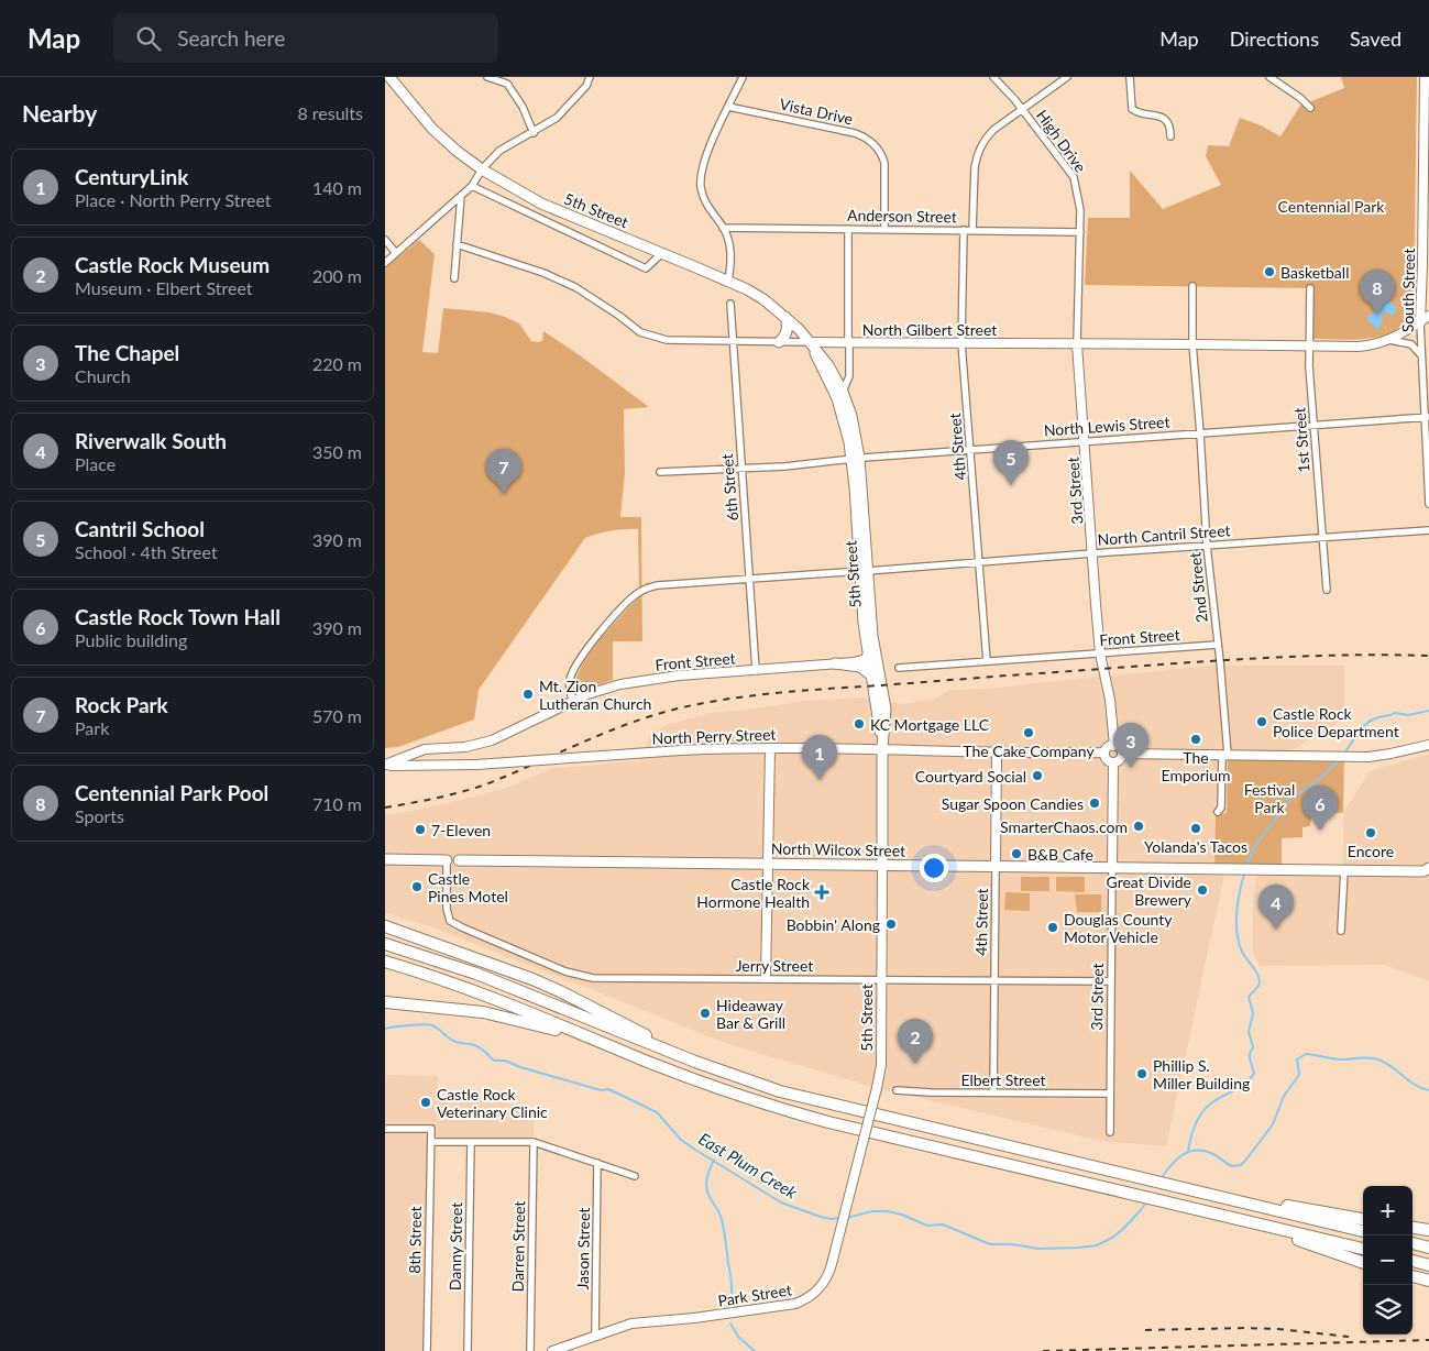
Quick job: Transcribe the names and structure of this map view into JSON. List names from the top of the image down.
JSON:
{
  "streets": {
    "main road": ["5th Street", "North Wilcox Street"],
    "street": [
      "Vista Drive",
      "High Drive",
      "Anderson Street",
      "South Street",
      "North Gilbert Street",
      "North Lewis Street",
      "1st Street",
      "4th Street",
      "6th Street",
      "3rd Street",
      "North Cantril Street",
      "2nd Street",
      "Front Street",
      "North Perry Street",
      "Jerry Street",
      "Elbert Street",
      "8th Street",
      "Danny Street",
      "Darren Street",
      "Jason Street",
      "Park Street"
    ]
  },
  "crossings": [
    ["Vista Drive", "Anderson Street"],
    ["High Drive", "Anderson Street"],
    ["High Drive", "3rd Street"],
    ["5th Street", "North Gilbert Street"],
    ["5th Street", "North Lewis Street"],
    ["5th Street", "North Cantril Street"],
    ["5th Street", "Front Street"],
    ["5th Street", "North Perry Street"],
    ["5th Street", "North Wilcox Street"],
    ["5th Street", "Jerry Street"],
    ["5th Street", "Park Street"],
    ["Anderson Street", "4th Street"],
    ["Anderson Street", "3rd Street"],
    ["South Street", "North Gilbert Street"],
    ["South Street", "North Lewis Street"],
    ["North Gilbert Street", "1st Street"],
    ["North Gilbert Street", "4th Street"],
    ["North Gilbert Street", "6th Street"],
    ["North Gilbert Street", "3rd Street"],
    ["North Gilbert Street", "2nd Street"],
    ["North Lewis Street", "1st Street"],
    ["North Lewis Street", "4th Street"],
    ["North Lewis Street", "6th Street"],
    ["North Lewis Street", "3rd Street"],
    ["North Lewis Street", "2nd Street"],
    ["1st Street", "North Cantril Street"],
    ["4th Street", "North Cantril Street"],
    ["4th Street", "Front Street"],
    ["4th Street", "North Perry Street"],
    ["4th Street", "North Wilcox Street"],
    ["4th Street", "Jerry Street"],
    ["4th Street", "Elbert Street"],
    ["6th Street", "North Cantril Street"],
    ["6th Street", "Front Street"],
    ["3rd Street", "North Cantril Street"],
    ["3rd Street", "Front Street"],
    ["3rd Street", "North Perry Street"],
    ["3rd Street", "North Wilcox Street"],
    ["3rd Street", "Jerry Street"],
    ["3rd Street", "Elbert Street"],
    ["North Cantril Street", "2nd Street"],
    ["North Cantril Street", "Front Street"],
    ["2nd Street", "Front Street"],
    ["Front Street", "North Perry Street"],
    ["North Wilcox Street", "Jerry Street"],
    ["Jason Street", "Park Street"]
  ],
  "water": ["East Plum Creek"],
  "parks": ["Centennial Park", "Festival Park"],
  "places": {
    "other": [
      "Basketball",
      "Mt. Zion Lutheran Church",
      "Castle Rock Police Department",
      "KC Mortgage LLC",
      "The Cake Company",
      "The Emporium",
      "Courtyard Social",
      "Sugar Spoon Candies",
      "SmarterChaos.com",
      "Yolanda's Tacos",
      "7-Eleven",
      "Encore",
      "B&B Cafe",
      "Castle Pines Motel",
      "Great Divide Brewery",
      "Bobbin' Along",
      "Douglas County Motor Vehicle",
      "Hideaway Bar & Grill",
      "Phillip S. Miller Building",
      "Castle Rock Veterinary Clinic"
    ],
    "health": ["Castle Rock Hormone Health"]
  },
  "page": {
    "header": "Map",
    "search": "Search here",
    "nav": ["Map", "Directions", "Saved"],
    "heading": ["Nearby", "8 results"],
    "list": [
      {
        "mark": "1",
        "name": "CenturyLink",
        "note": "Place · North Perry Street",
        "value": "140 m"
      },
      {
        "mark": "2",
        "name": "Castle Rock Museum",
        "note": "Museum · Elbert Street",
        "value": "200 m"
      },
      {
        "mark": "3",
        "name": "The Chapel",
        "note": "Church",
        "value": "220 m"
      },
      {
        "mark": "4",
        "name": "Riverwalk South",
        "note": "Place",
        "value": "350 m"
      },
      {
        "mark": "5",
        "name": "Cantril School",
        "note": "School · 4th Street",
        "value": "390 m"
      },
      {
        "mark": "6",
        "name": "Castle Rock Town Hall",
        "note": "Public building",
        "value": "390 m"
      },
      {
        "mark": "7",
        "name": "Rock Park",
        "note": "Park",
        "value": "570 m"
      },
      {
        "mark": "8",
        "name": "Centennial Park Pool",
        "note": "Sports",
        "value": "710 m"
      }
    ],
    "pins": [
      "8",
      "5",
      "7",
      "3",
      "1",
      "6",
      "4",
      "2"
    ],
    "map_buttons": ["+", "−"]
  }
}
